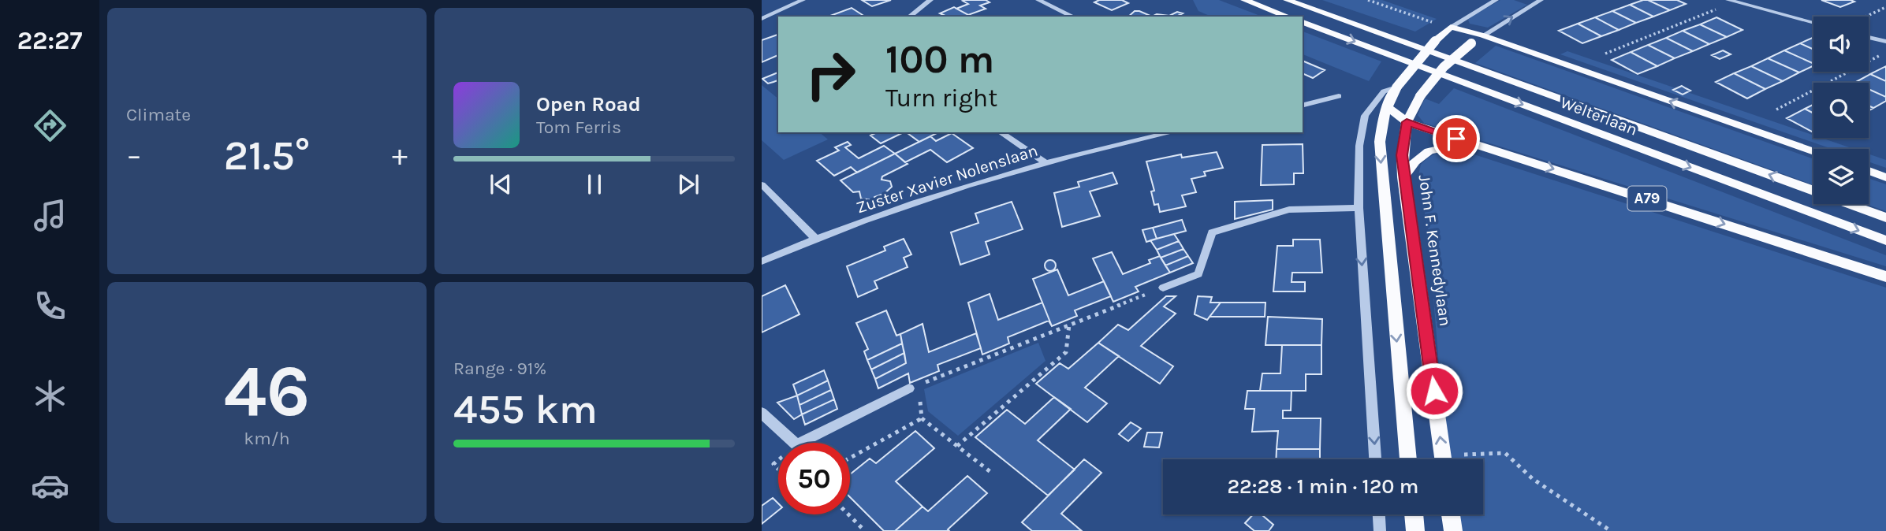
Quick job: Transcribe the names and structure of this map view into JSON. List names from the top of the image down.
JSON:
{
  "streets": {
    "main road": ["Welterlaan", "A79", "John F. Kennedylaan"],
    "street": ["Zuster Xavier Nolenslaan"]
  },
  "crossings": [
    ["A79", "John F. Kennedylaan"]
  ],
  "page": {
    "tabs": "22:27",
    "tile": [
      "Climate",
      ["46", "km/h"],
      ["Range · 91%", "455 km"]
    ],
    "turn": ["100 m", "Turn right"],
    "song": ["Open Road", "Tom Ferris"],
    "heat": ["−", "21.5°", "+"],
    "limit": "50",
    "trip": "22:28 · 1 min · 120 m"
  }
}
